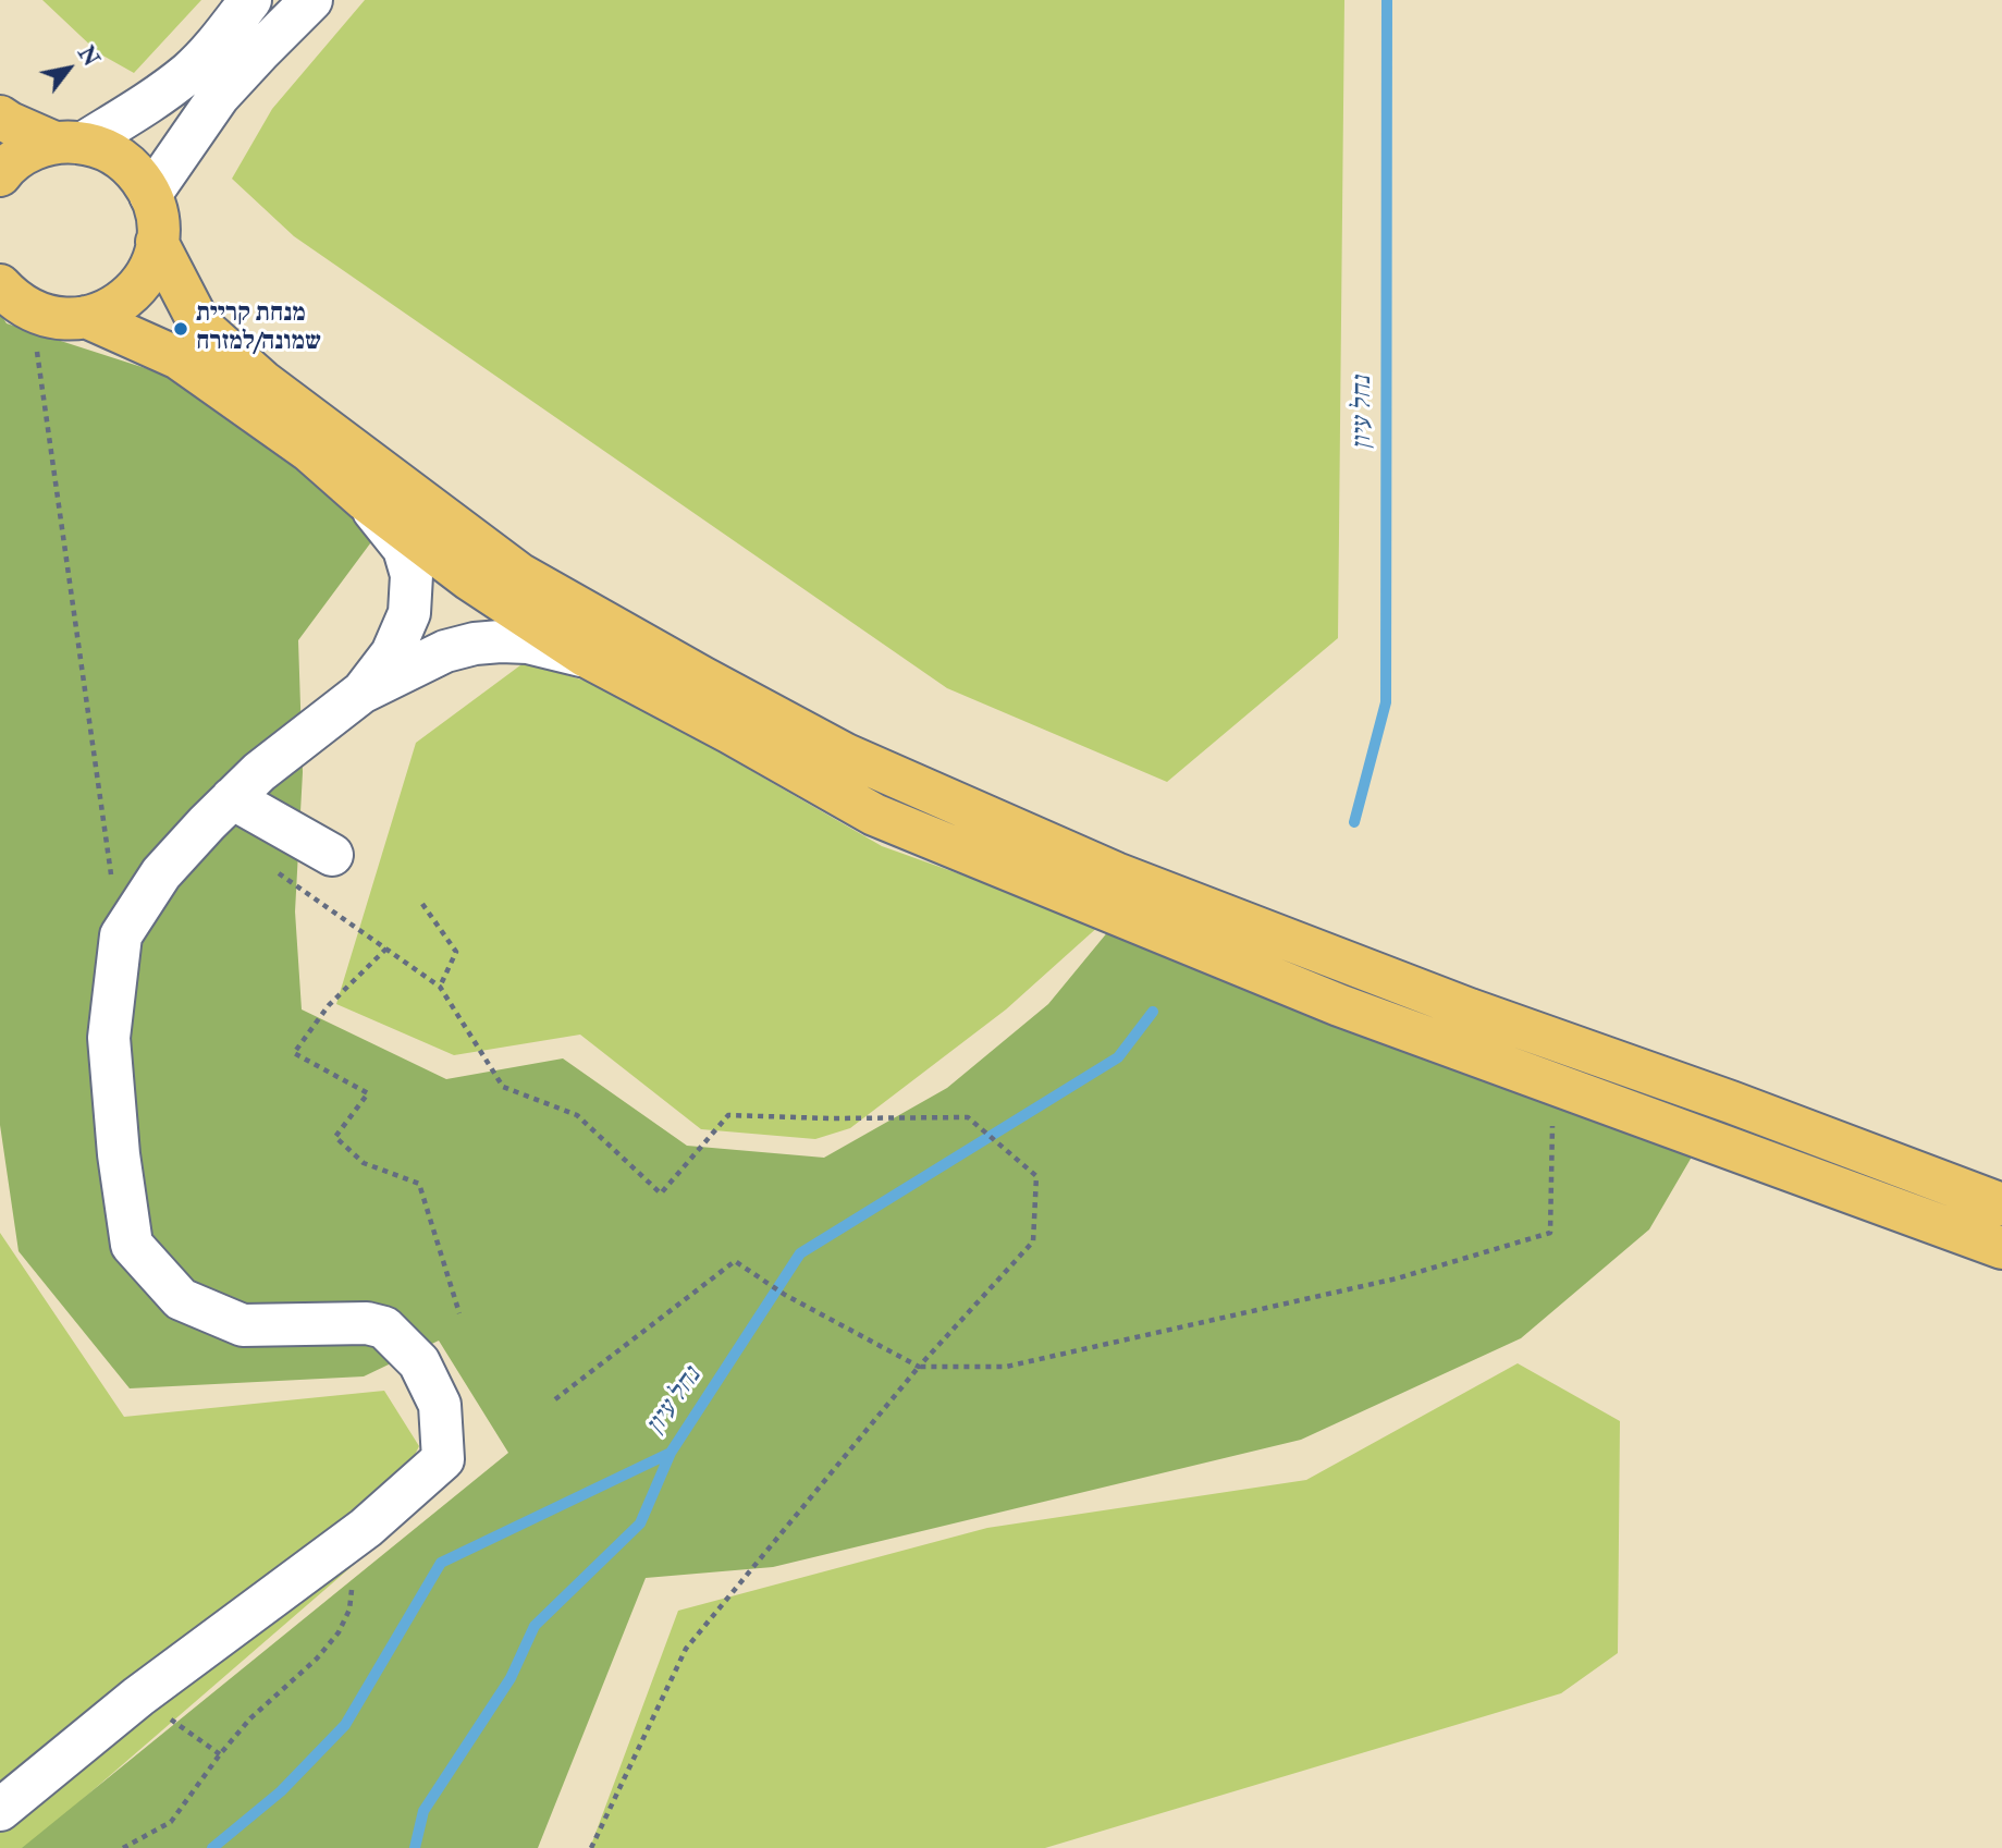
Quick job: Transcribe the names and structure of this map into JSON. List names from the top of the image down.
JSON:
{
  "water": ["נחל עיון"],
  "places": ["מנחת קריית שמונה/למזרח"],
  "north": "top right"
}
